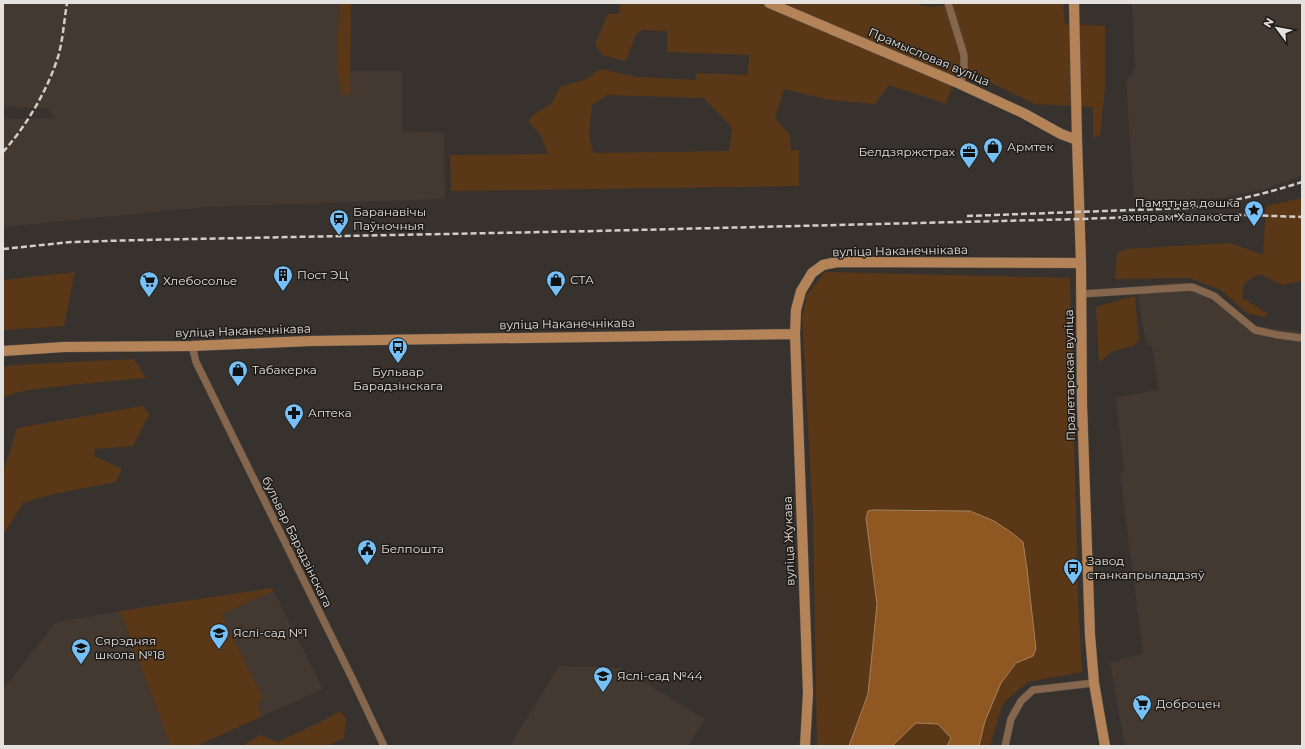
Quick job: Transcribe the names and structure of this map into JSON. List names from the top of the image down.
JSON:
{
  "streets": {
    "main road": [
      "Прамысловая вуліца",
      "вуліца Наканечнікава",
      "Пралетарская вуліца",
      "вуліца Жукава"
    ],
    "street": ["бульвар Барадзінскага"]
  },
  "crossings": [
    ["Прамысловая вуліца", "Пралетарская вуліца"],
    ["вуліца Наканечнікава", "Пралетарская вуліца"],
    ["вуліца Наканечнікава", "вуліца Жукава"],
    ["вуліца Наканечнікава", "бульвар Барадзінскага"]
  ],
  "places": {
    "shop": ["Армтек", "СТА", "Табакерка"],
    "office": ["Белдзяржстрах"],
    "place": ["Памятная дошка ахвярам Халакоста"],
    "station": ["Баранавічы Паўночныя"],
    "building": ["Пост ЭЦ"],
    "supermarket": ["Хлебосолье", "Доброцен"],
    "bus stop": ["Бульвар Барадзінскага", "Завод станкапрыладдзяў"],
    "pharmacy": ["Аптека"],
    "public building": ["Белпошта"],
    "school or university": ["Яслі-сад №1", "Сярэдняя школа №18", "Яслі-сад №44"]
  },
  "north": "top left"
}
